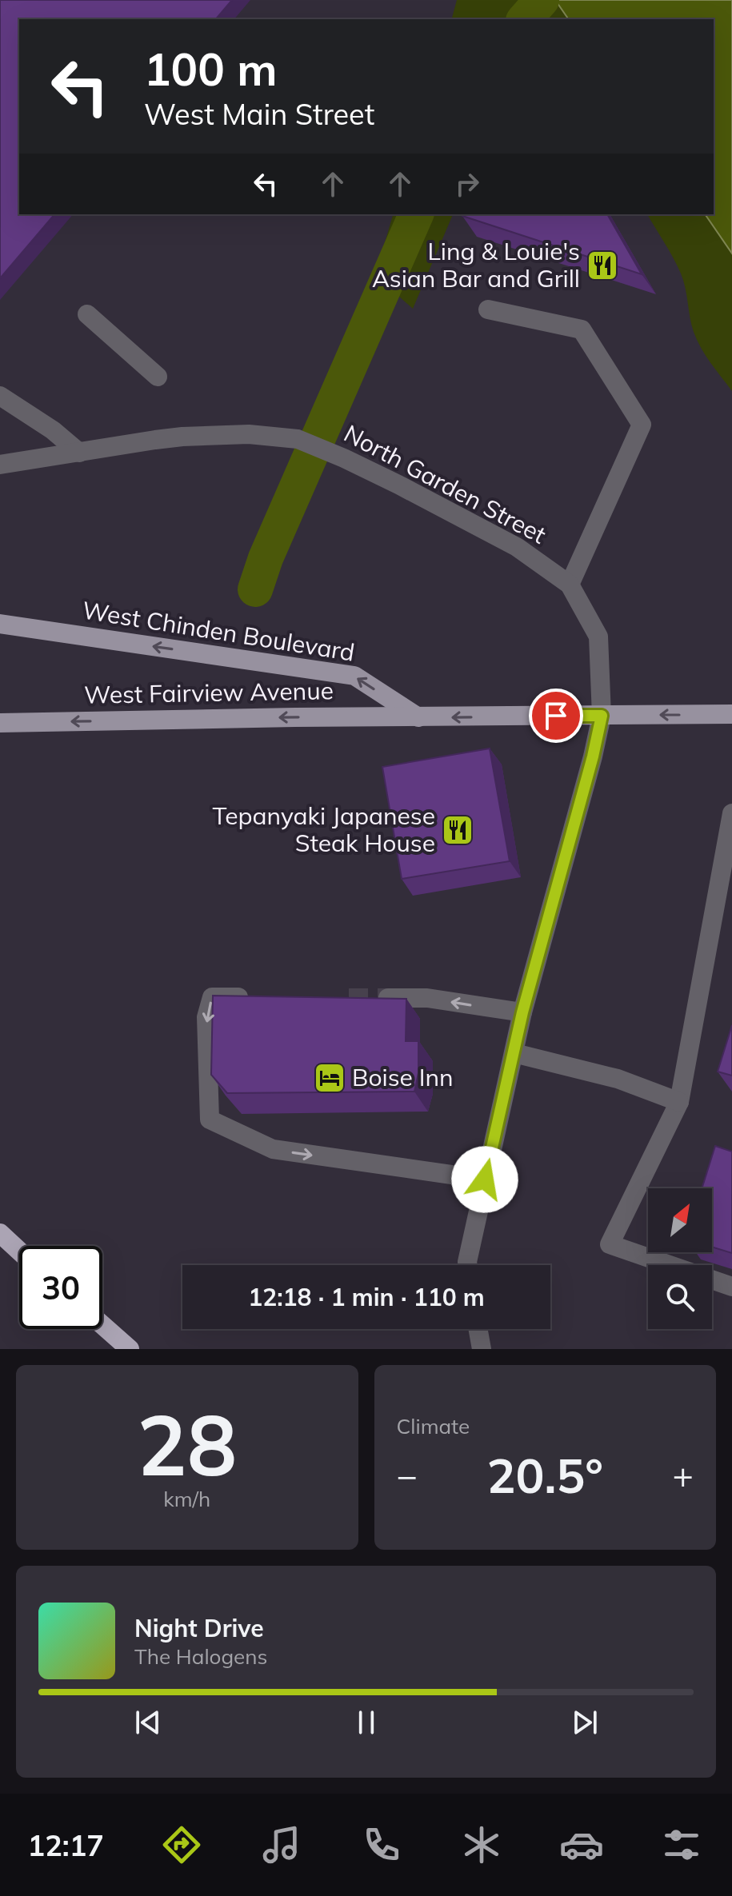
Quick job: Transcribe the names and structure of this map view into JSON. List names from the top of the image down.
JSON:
{
  "streets": {
    "main road": ["West Chinden Boulevard", "West Fairview Avenue"],
    "street": ["North Garden Street"]
  },
  "crossings": [
    ["North Garden Street", "West Fairview Avenue"],
    ["West Chinden Boulevard", "West Fairview Avenue"]
  ],
  "one_way": ["West Chinden Boulevard", "West Fairview Avenue"],
  "places": {
    "restaurant": ["Ling & Louie's Asian Bar and Grill", "Tepanyaki Japanese Steak House"],
    "hotel": ["Boise Inn"]
  },
  "north": "top right",
  "page": {
    "turn": ["100 m", "West Main Street"],
    "limit": "30",
    "trip": "12:18 · 1 min · 110 m",
    "tile": [
      ["28", "km/h"],
      "Climate"
    ],
    "heat": ["−", "20.5°", "+"],
    "song": ["Night Drive", "The Halogens"],
    "tabs": "12:17"
  }
}
